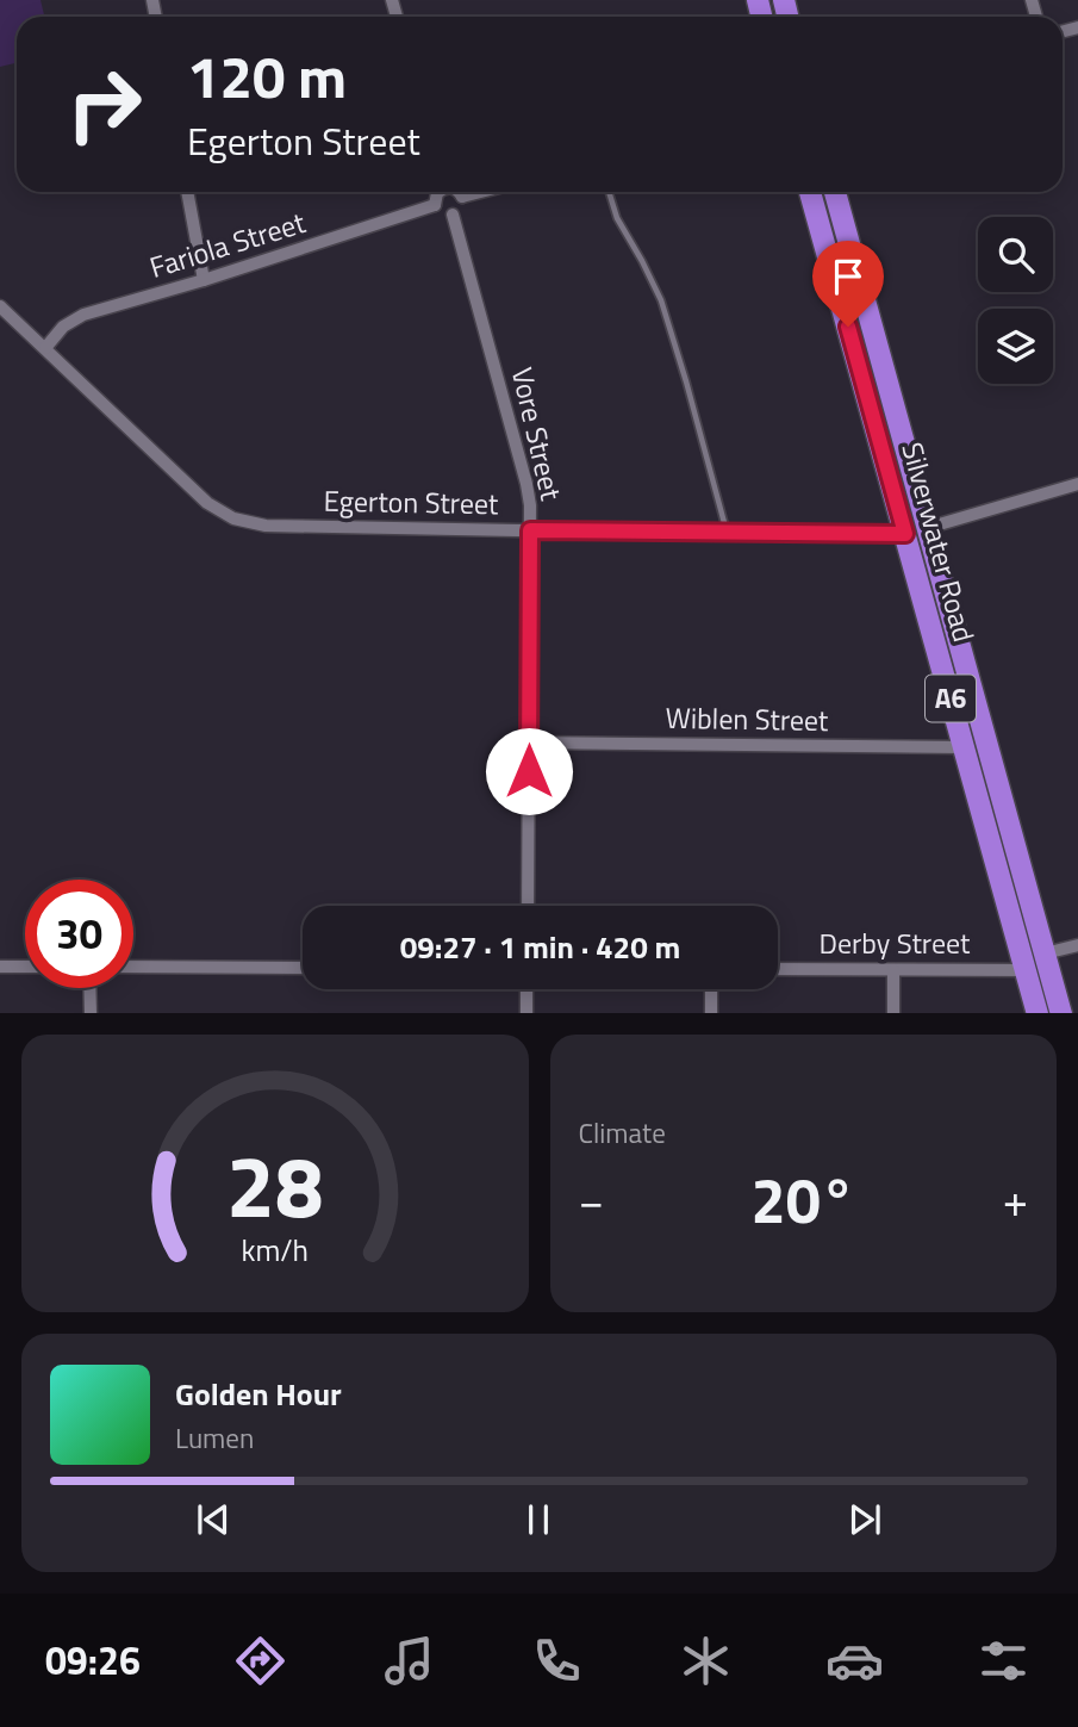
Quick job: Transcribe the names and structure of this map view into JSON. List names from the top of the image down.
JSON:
{
  "streets": {
    "highway": ["Silverwater Road", "A6"],
    "street": [
      "Fariola Street",
      "Vore Street",
      "Egerton Street",
      "Wiblen Street",
      "Derby Street"
    ]
  },
  "crossings": [
    ["Fariola Street", "Egerton Street"],
    ["Vore Street", "Egerton Street"],
    ["Vore Street", "Wiblen Street"],
    ["Egerton Street", "Silverwater Road"],
    ["Silverwater Road", "Wiblen Street"],
    ["Silverwater Road", "Derby Street"]
  ],
  "page": {
    "turn": ["120 m", "Egerton Street"],
    "limit": "30",
    "trip": "09:27 · 1 min · 420 m",
    "tile": "Climate",
    "heat": ["−", "20°", "+"],
    "song": ["Golden Hour", "Lumen"],
    "tabs": "09:26",
    "gauge": ["28", "km/h"]
  }
}
